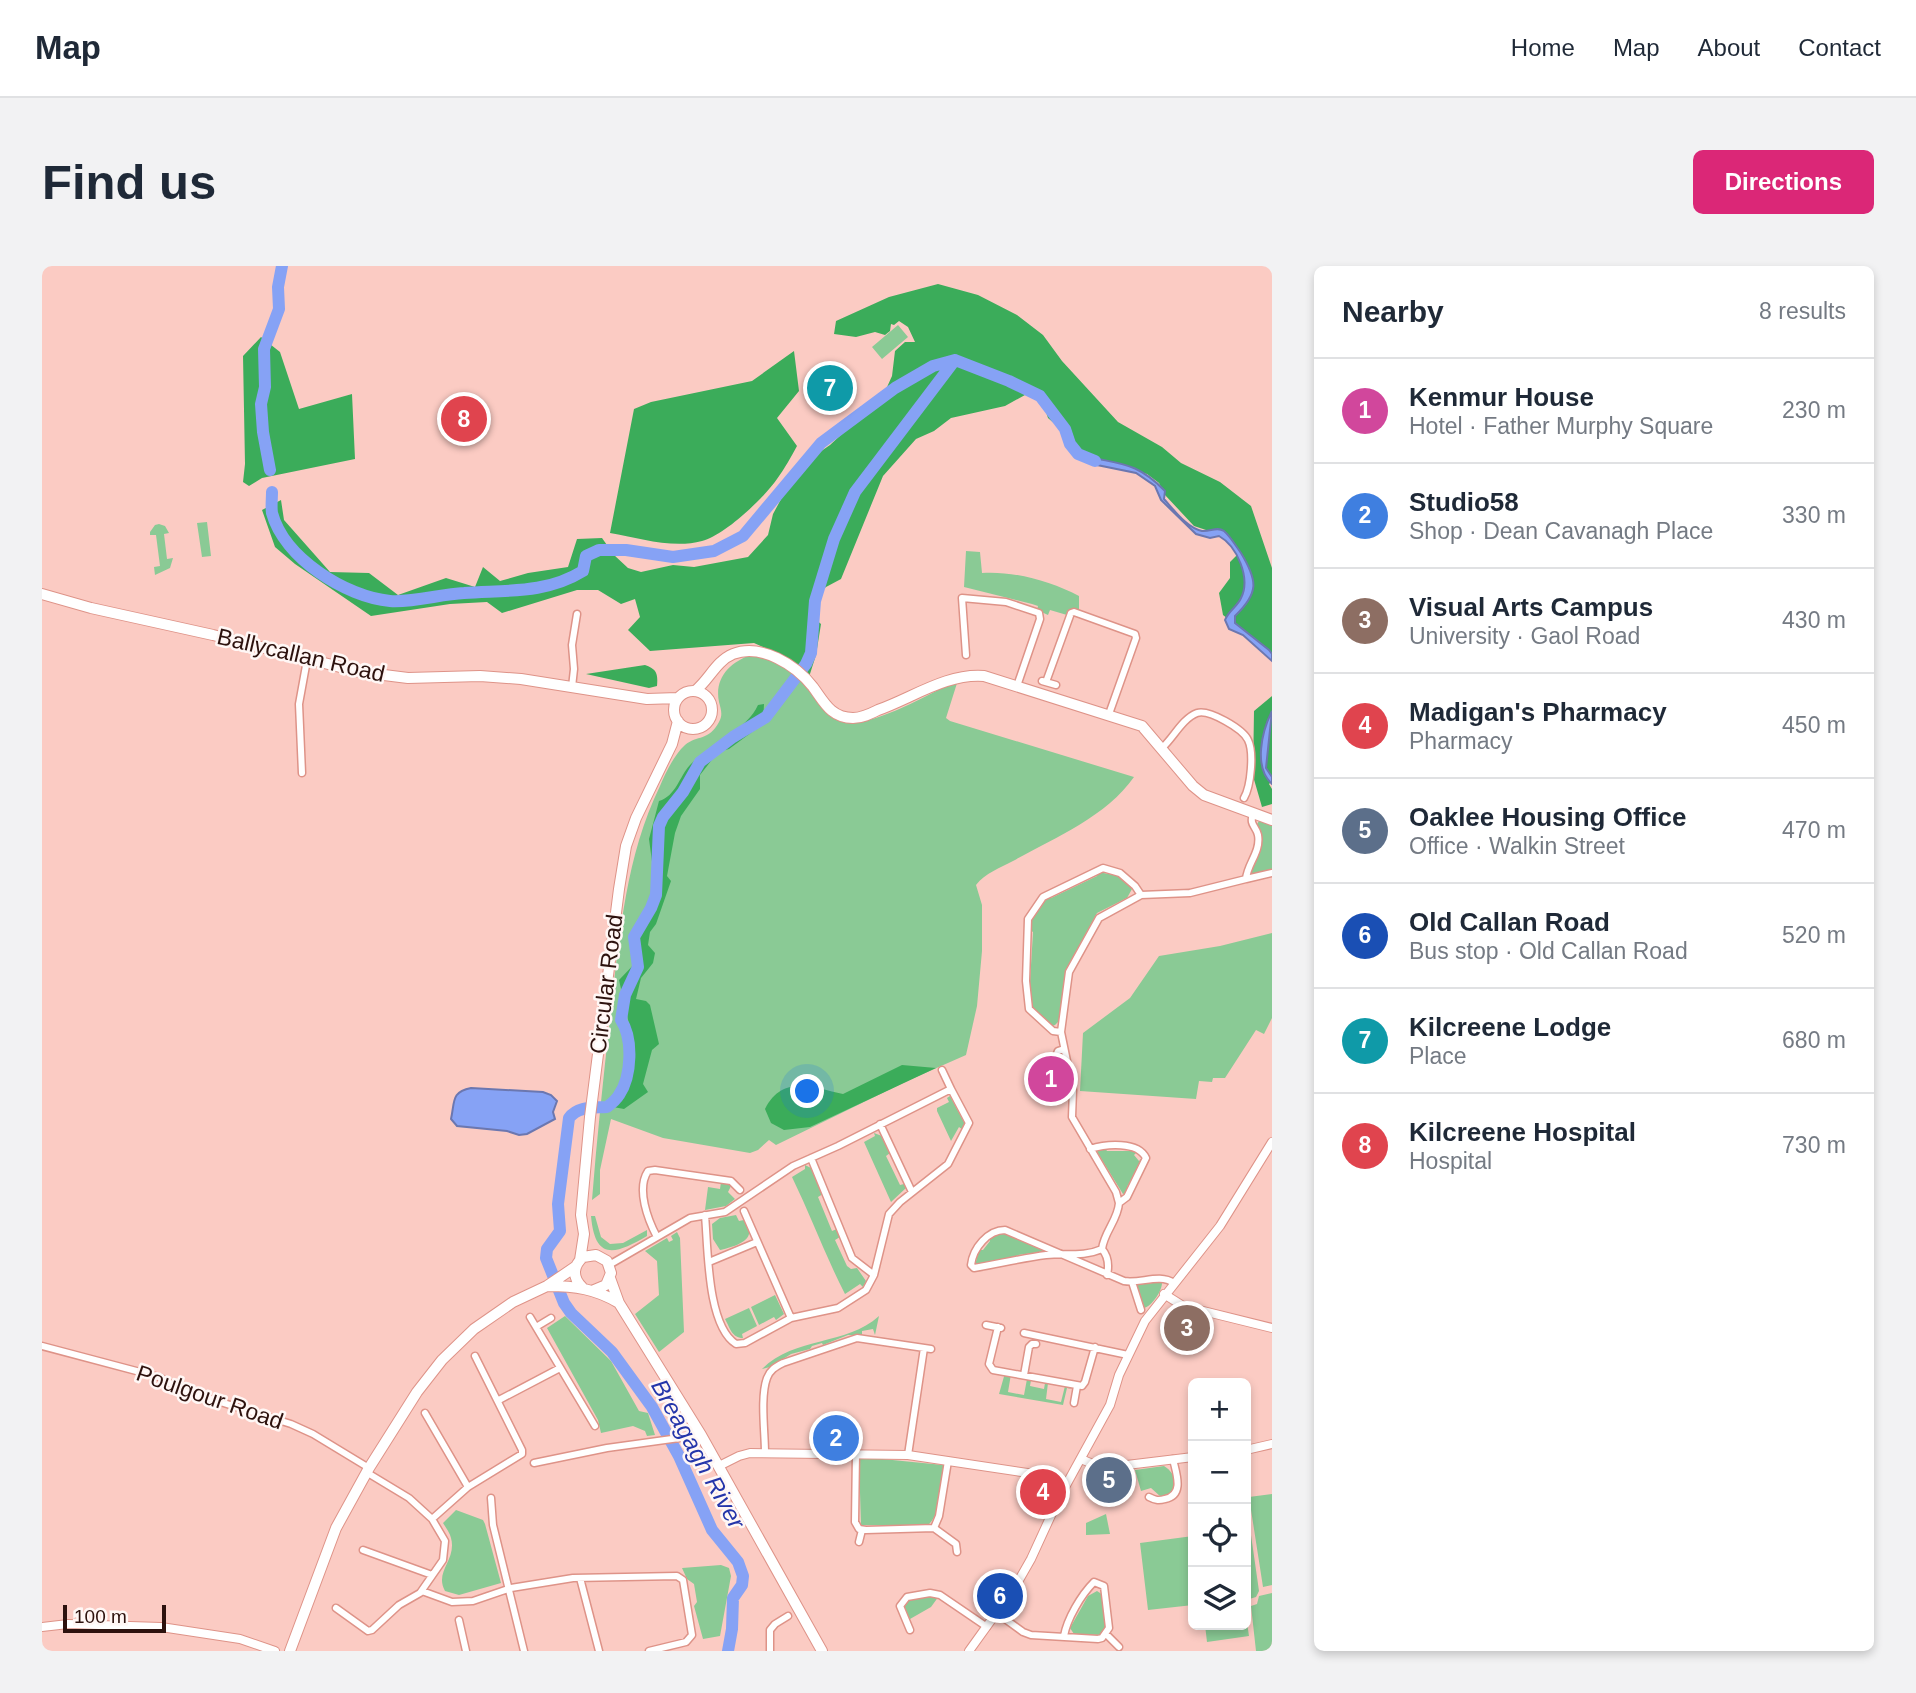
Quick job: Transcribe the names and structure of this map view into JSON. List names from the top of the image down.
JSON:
{
  "streets": {
    "main road": ["Ballycallan Road", "Circular Road"],
    "street": ["Poulgour Road"]
  },
  "crossings": [
    ["Ballycallan Road", "Circular Road"]
  ],
  "water": ["Breagagh River"],
  "scale_bar": "100 m",
  "page": {
    "header": "Map",
    "nav": [
      "Home",
      "Map",
      "About",
      "Contact"
    ],
    "buttons": "Directions",
    "title": "Find us",
    "heading": ["Nearby", "8 results"],
    "list": [
      {
        "mark": "1",
        "name": "Kenmur House",
        "note": "Hotel · Father Murphy Square",
        "value": "230 m"
      },
      {
        "mark": "2",
        "name": "Studio58",
        "note": "Shop · Dean Cavanagh Place",
        "value": "330 m"
      },
      {
        "mark": "3",
        "name": "Visual Arts Campus",
        "note": "University · Gaol Road",
        "value": "430 m"
      },
      {
        "mark": "4",
        "name": "Madigan's Pharmacy",
        "note": "Pharmacy",
        "value": "450 m"
      },
      {
        "mark": "5",
        "name": "Oaklee Housing Office",
        "note": "Office · Walkin Street",
        "value": "470 m"
      },
      {
        "mark": "6",
        "name": "Old Callan Road",
        "note": "Bus stop · Old Callan Road",
        "value": "520 m"
      },
      {
        "mark": "7",
        "name": "Kilcreene Lodge",
        "note": "Place",
        "value": "680 m"
      },
      {
        "mark": "8",
        "name": "Kilcreene Hospital",
        "note": "Hospital",
        "value": "730 m"
      }
    ],
    "pins": [
      "7",
      "8",
      "1",
      "3",
      "2",
      "5",
      "4",
      "6"
    ],
    "map_buttons": ["+", "−"],
    "scale": "100 m"
  }
}
